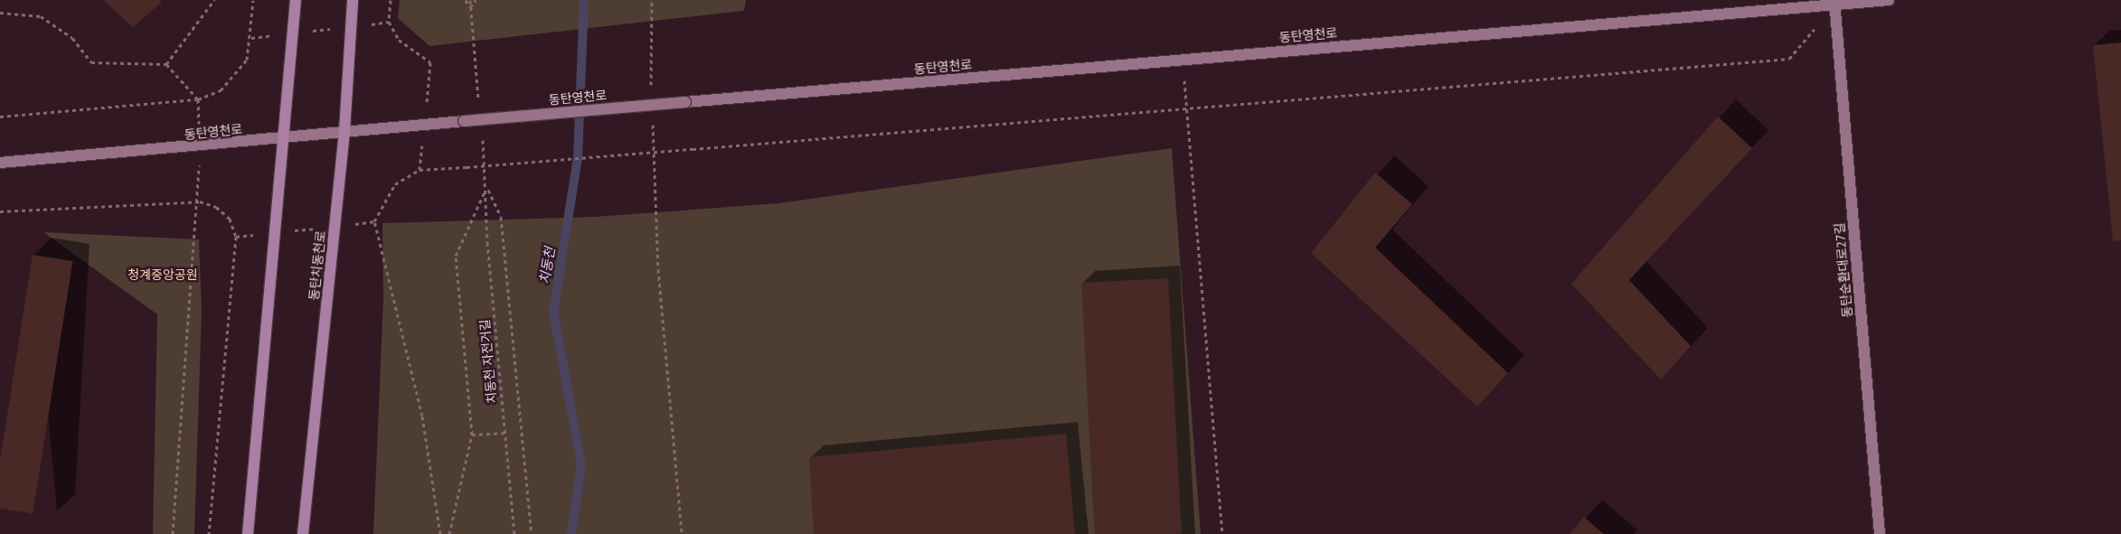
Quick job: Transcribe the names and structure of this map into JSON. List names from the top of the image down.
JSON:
{
  "streets": {
    "main road": ["동탄치동천로"],
    "street": ["동탄영천로", "동탄순환대로27길"],
    "path": ["치동천 자전거길"]
  },
  "crossings": [
    ["동탄영천로", "동탄치동천로"],
    ["동탄영천로", "동탄순환대로27길"]
  ],
  "water": ["치동천"],
  "parks": ["청계중앙공원"]
}
